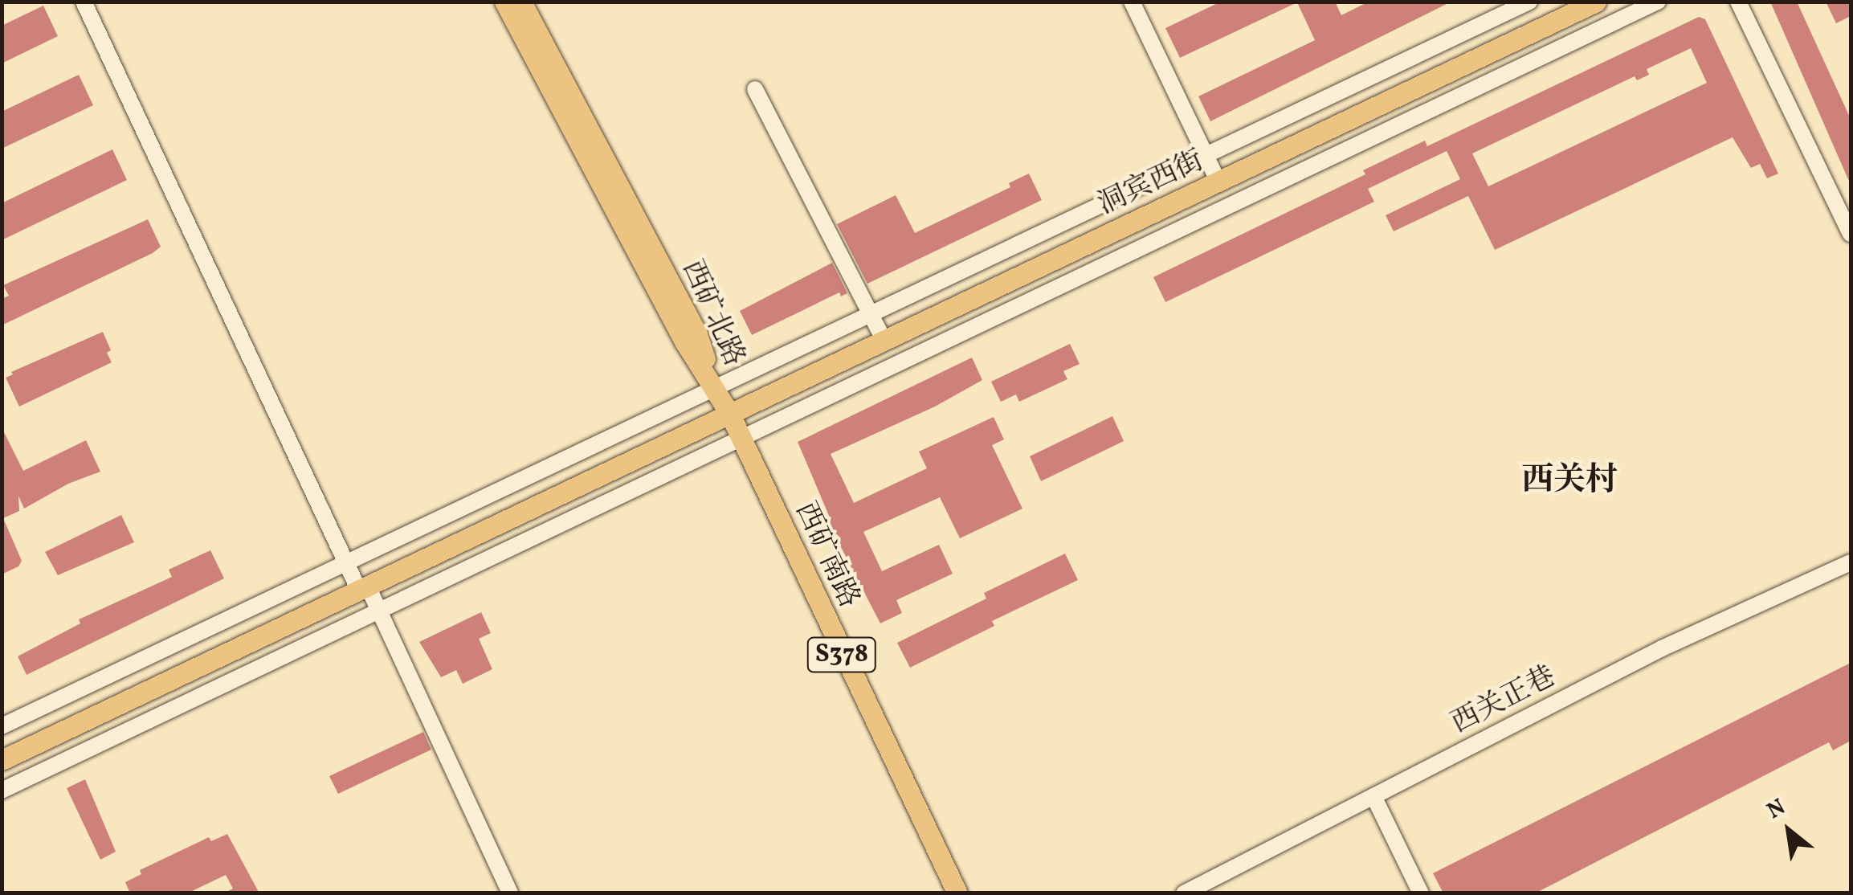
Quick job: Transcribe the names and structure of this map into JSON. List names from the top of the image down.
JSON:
{
  "streets": {
    "main road": [
      "洞宾西街",
      "西矿北路",
      "西矿南路",
      "S378"
    ],
    "street": ["西关正巷"]
  },
  "crossings": [
    ["洞宾西街", "西矿南路"],
    ["西矿北路", "西矿南路"]
  ],
  "districts": ["西关村"],
  "north": "top left"
}
